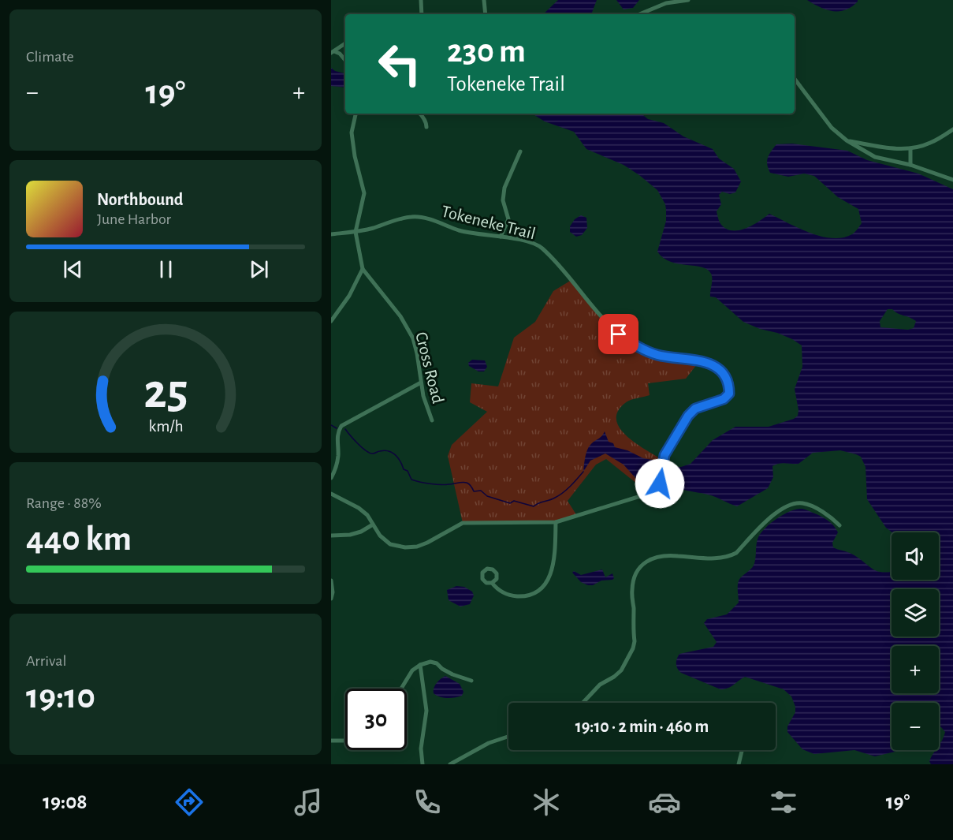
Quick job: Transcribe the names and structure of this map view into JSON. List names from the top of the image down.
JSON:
{
  "streets": {
    "street": ["Tokeneke Trail", "Cross Road"]
  },
  "crossings": [
    ["Tokeneke Trail", "Cross Road"]
  ],
  "page": {
    "tile": [
      "Climate",
      ["Range · 88%", "440 km"],
      ["Arrival", "19:10"]
    ],
    "turn": ["230 m", "Tokeneke Trail"],
    "heat": ["−", "19°", "+"],
    "song": ["Northbound", "June Harbor"],
    "map_buttons": ["+", "−"],
    "limit": "30",
    "trip": "19:10 · 2 min · 460 m",
    "tabs": ["19:08", "19°"],
    "gauge": ["25", "km/h"]
  }
}
